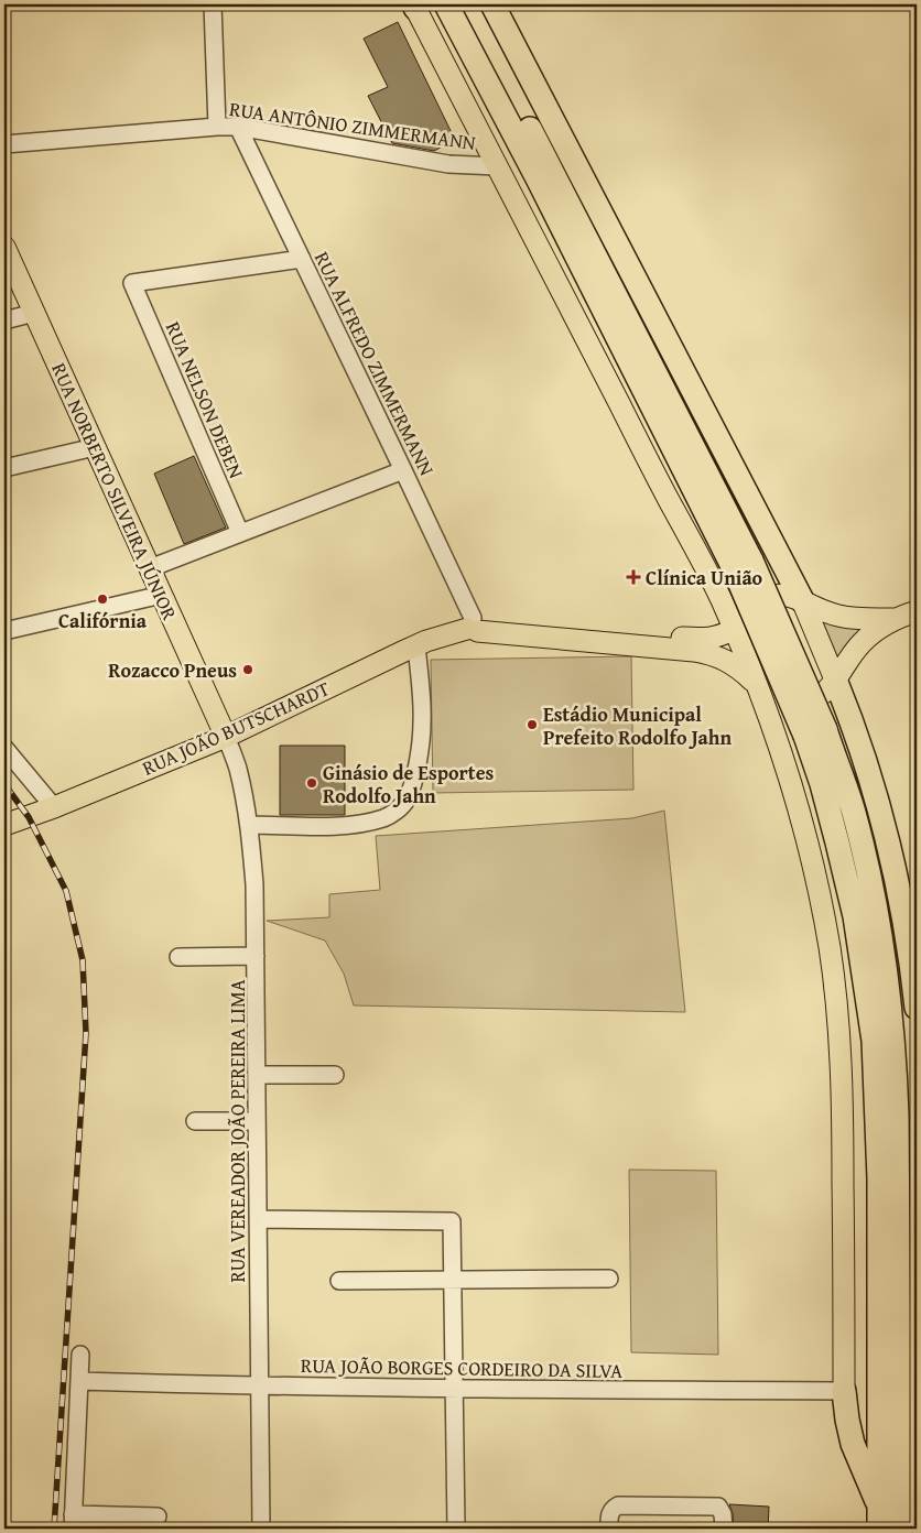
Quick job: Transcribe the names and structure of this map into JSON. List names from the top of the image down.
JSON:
{
  "streets": {
    "main road": ["RUA NORBERTO SILVEIRA JÚNIOR", "RUA JOÃO BUTSCHARDT"],
    "street": [
      "RUA ANTÔNIO ZIMMERMANN",
      "RUA ALFREDO ZIMMERMANN",
      "RUA NELSON DEBEN",
      "RUA VEREADOR JOÃO PEREIRA LIMA",
      "RUA JOÃO BORGES CORDEIRO DA SILVA"
    ]
  },
  "crossings": [
    ["RUA ANTÔNIO ZIMMERMANN", "RUA ALFREDO ZIMMERMANN"],
    ["RUA ALFREDO ZIMMERMANN", "RUA NELSON DEBEN"],
    ["RUA ALFREDO ZIMMERMANN", "RUA JOÃO BUTSCHARDT"],
    ["RUA NORBERTO SILVEIRA JÚNIOR", "RUA JOÃO BUTSCHARDT"],
    ["RUA NORBERTO SILVEIRA JÚNIOR", "RUA VEREADOR JOÃO PEREIRA LIMA"],
    ["RUA JOÃO BUTSCHARDT", "RUA VEREADOR JOÃO PEREIRA LIMA"],
    ["RUA VEREADOR JOÃO PEREIRA LIMA", "RUA JOÃO BORGES CORDEIRO DA SILVA"]
  ],
  "places": {
    "health": ["Clínica União"],
    "other": [
      "Califórnia",
      "Rozacco Pneus",
      "Estádio Municipal Prefeito Rodolfo Jahn",
      "Ginásio de Esportes Rodolfo Jahn"
    ]
  }
}
